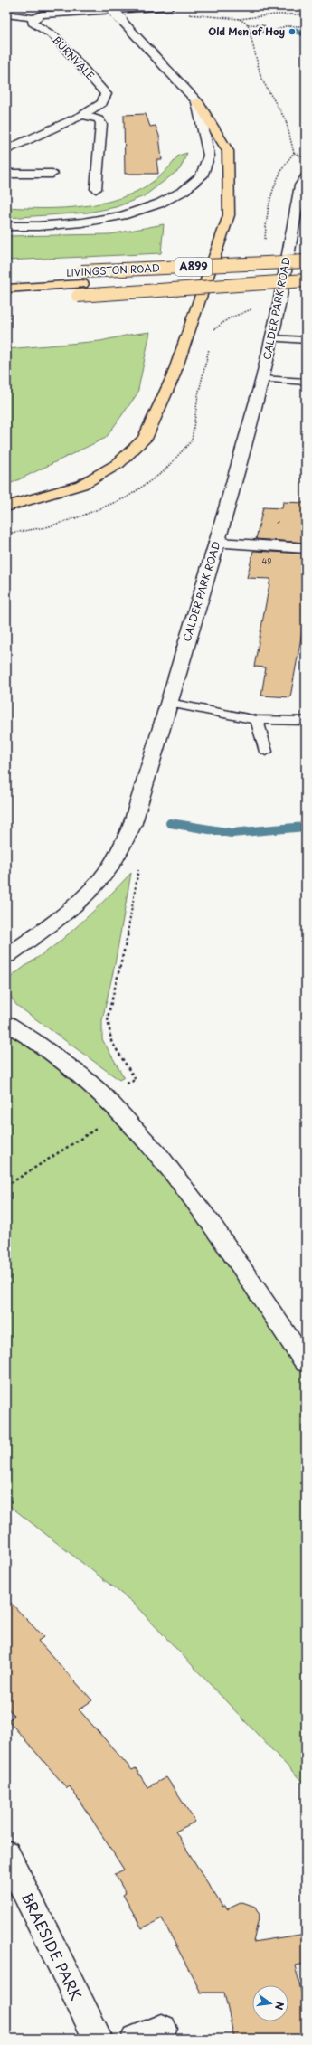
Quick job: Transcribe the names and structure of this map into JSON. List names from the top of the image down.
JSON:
{
  "streets": {
    "main road": ["A899", "LIVINGSTON ROAD"],
    "street": ["BURNVALE", "CALDER PARK ROAD", "BRAESIDE PARK"]
  },
  "places": ["Old Men of Hoy"],
  "house_numbers": ["1", "49"],
  "north": "right"
}
